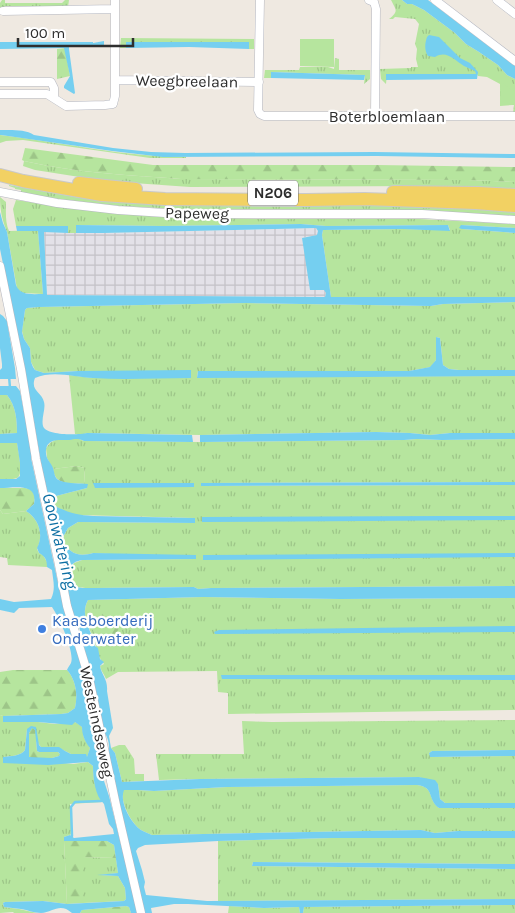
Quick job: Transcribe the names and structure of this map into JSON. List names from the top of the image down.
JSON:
{
  "streets": {
    "main road": ["N206"],
    "street": [
      "Weegbreelaan",
      "Boterbloemlaan",
      "Papeweg",
      "Westeindseweg"
    ]
  },
  "crossings": [
    ["Weegbreelaan", "Boterbloemlaan"]
  ],
  "water": ["Gooiwatering"],
  "places": ["Kaasboerderij Onderwater"],
  "scale_bar": "100 m"
}
